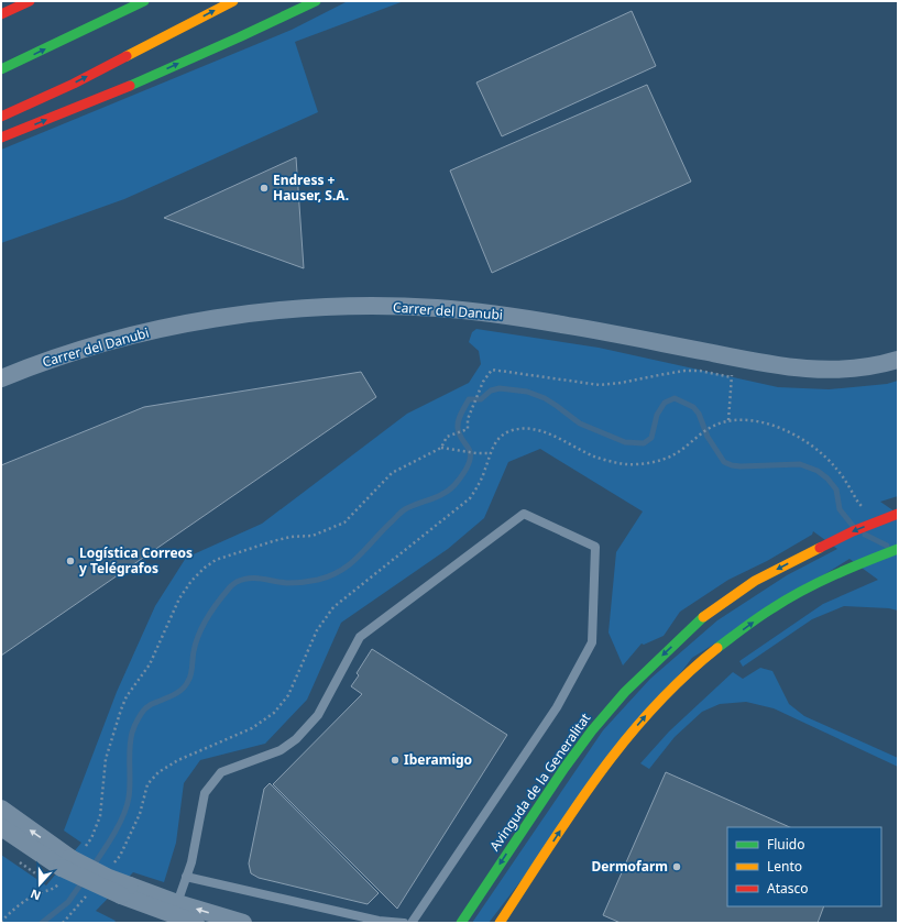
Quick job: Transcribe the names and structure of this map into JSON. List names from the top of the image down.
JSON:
{
  "streets": {
    "main road": ["Avinguda de la Generalitat"],
    "street": ["Carrer del Danubi"]
  },
  "places": [
    "Endress + Hauser, S.A.",
    "Logística Correos y Telégrafos",
    "Iberamigo",
    "Dermofarm"
  ],
  "legend": ["Fluido", "Lento", "Atasco"],
  "north": "bottom"
}
